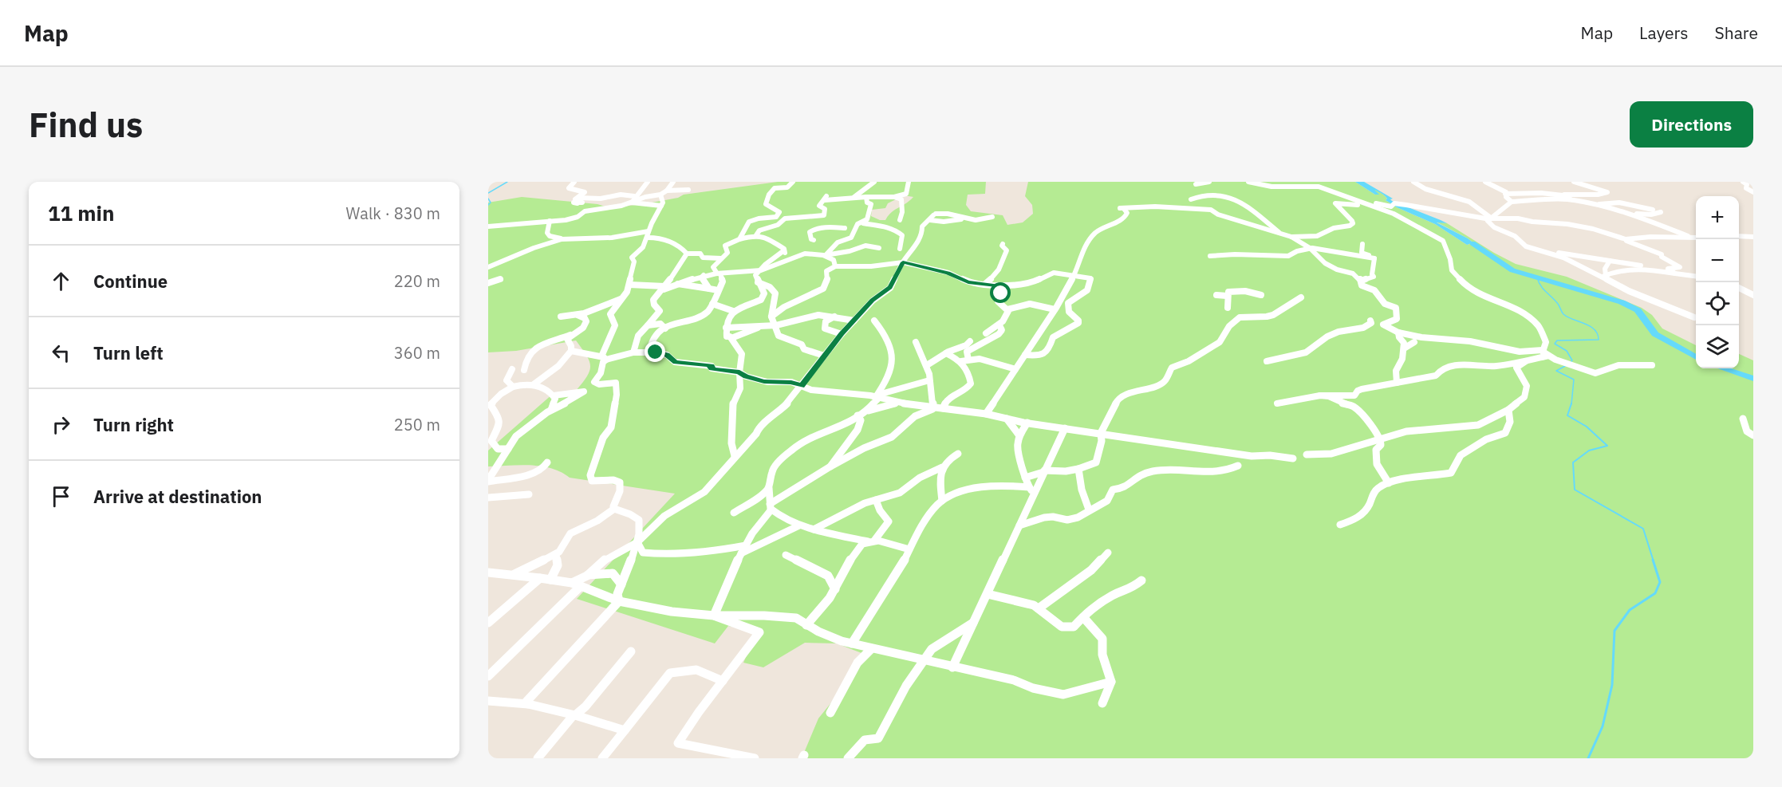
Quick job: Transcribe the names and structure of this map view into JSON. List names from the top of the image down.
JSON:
{
  "page": {
    "header": "Map",
    "nav": ["Map", "Layers", "Share"],
    "buttons": "Directions",
    "title": "Find us",
    "heading": ["11 min", "Walk · 830 m"],
    "map_buttons": ["+", "−"],
    "list": [
      ["Continue", "220 m"],
      ["Turn left", "360 m"],
      ["Turn right", "250 m"],
      "Arrive at destination"
    ]
  }
}
